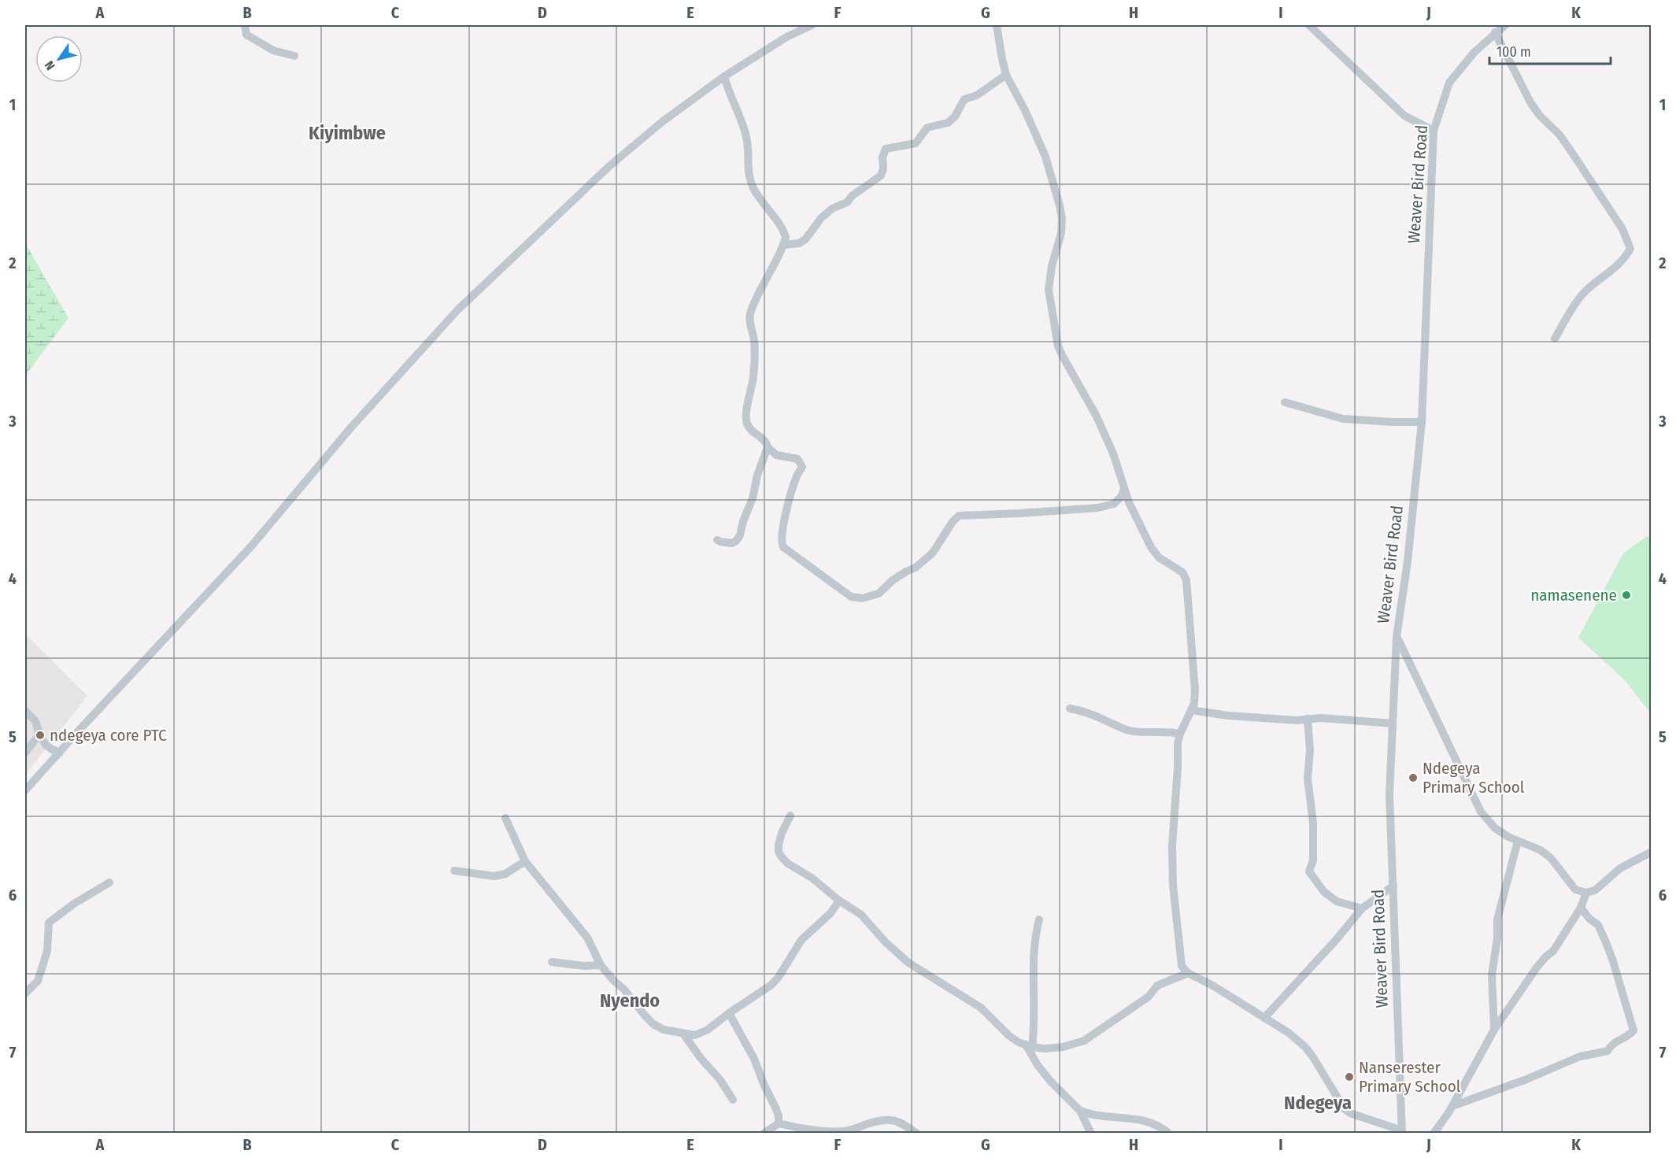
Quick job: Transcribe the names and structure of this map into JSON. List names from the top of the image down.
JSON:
{
  "streets": {
    "street": ["Weaver Bird Road"]
  },
  "districts": ["Kiyimbwe", "Nyendo", "Ndegeya"],
  "places": [
    "namasenene",
    "ndegeya core PTC",
    "Ndegeya Primary School",
    "Nanserester Primary School"
  ],
  "scale_bar": "100 m",
  "north": "bottom left",
  "grid": {
    "columns": [
      "A",
      "B",
      "C",
      "D",
      "E",
      "F",
      "G",
      "H",
      "I",
      "J",
      "K"
    ],
    "rows": [
      "1",
      "2",
      "3",
      "4",
      "5",
      "6",
      "7"
    ]
  }
}
